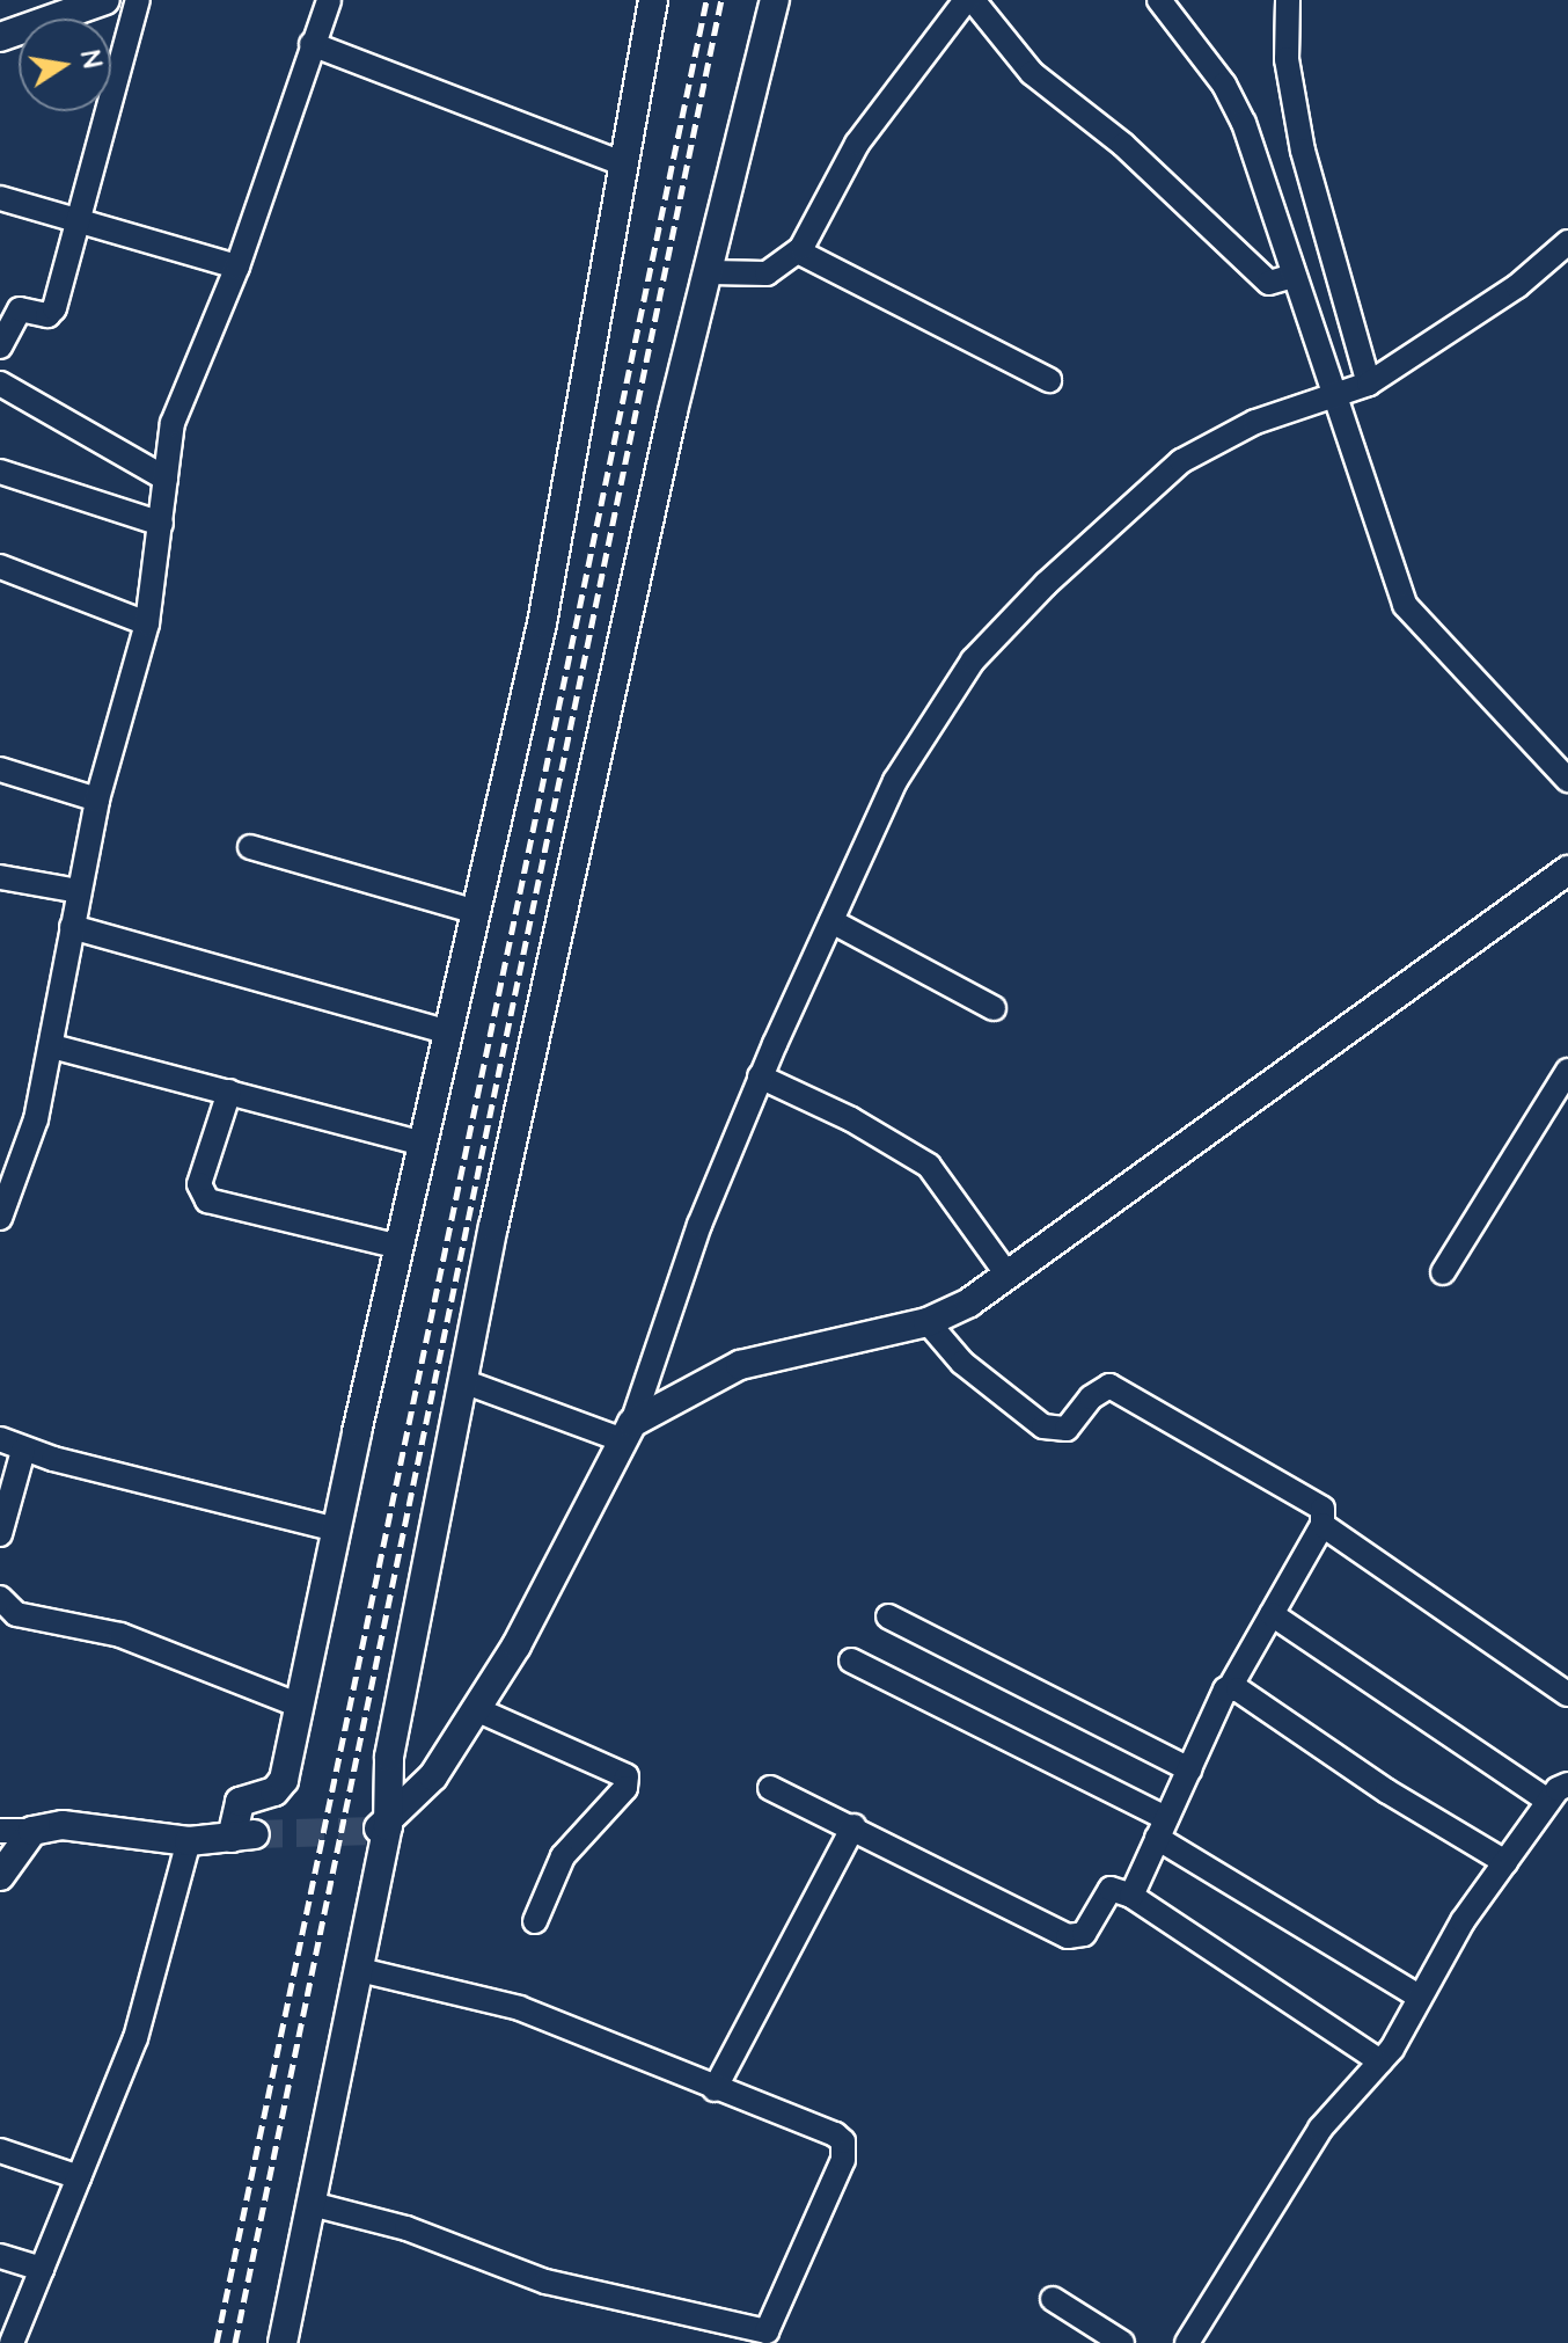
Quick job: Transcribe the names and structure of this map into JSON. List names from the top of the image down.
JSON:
{
  "north": "right"
}
